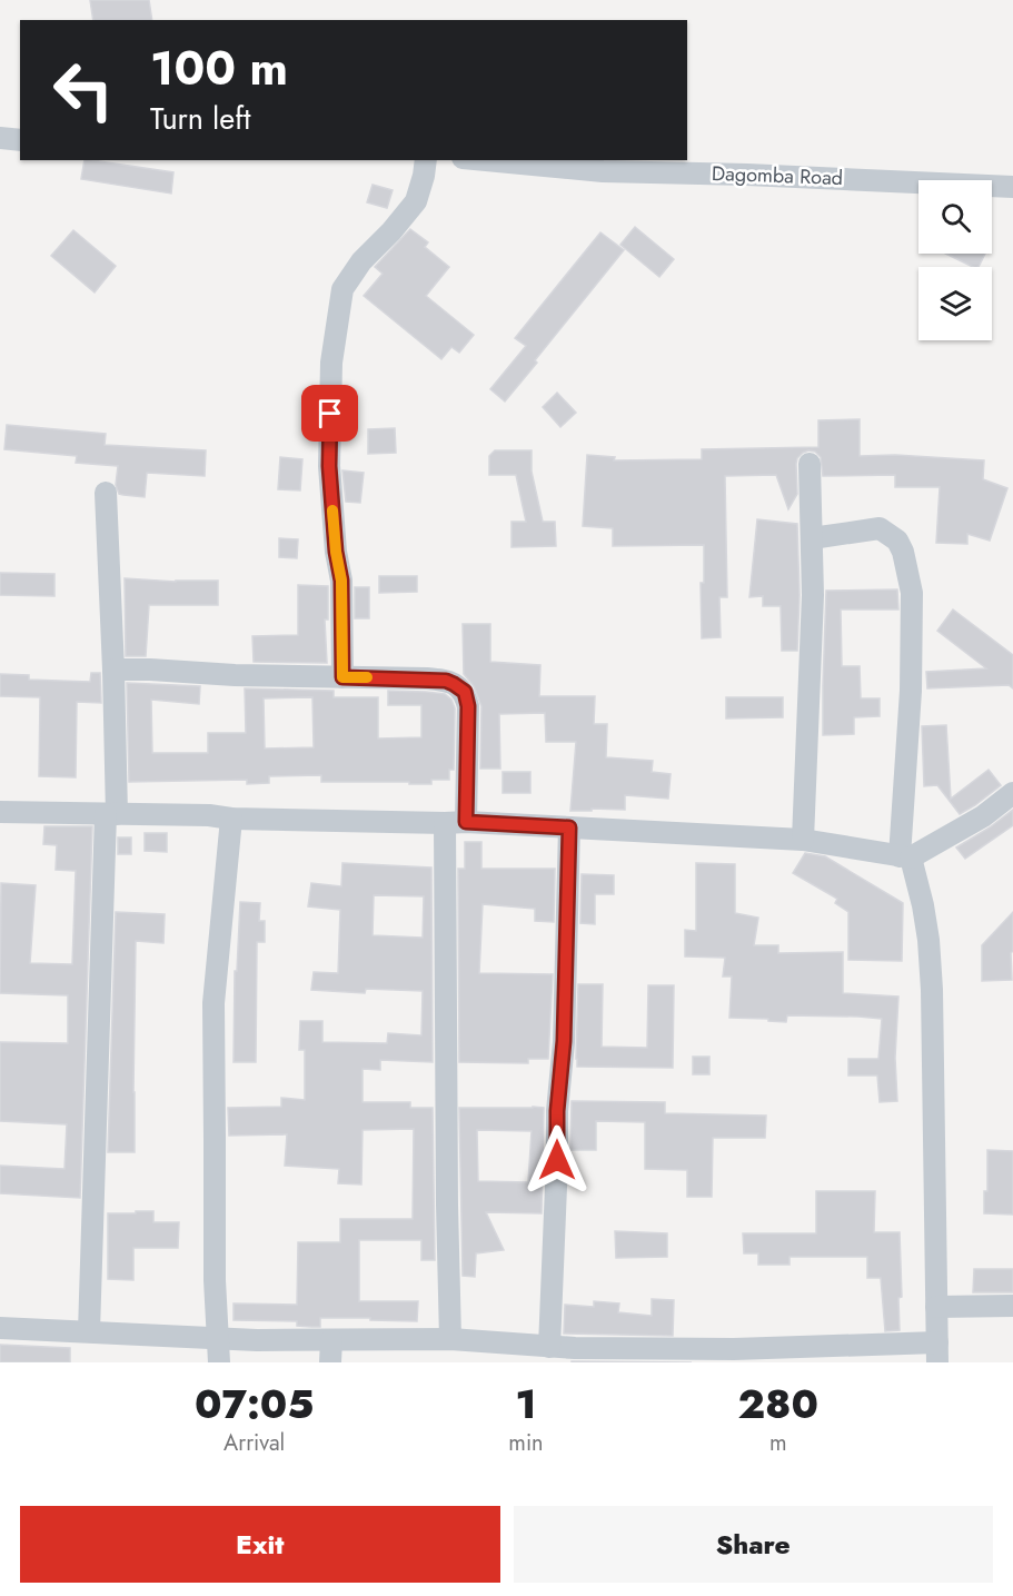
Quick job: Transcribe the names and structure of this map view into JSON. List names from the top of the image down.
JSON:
{
  "streets": {
    "street": ["Dagomba Road"]
  },
  "page": {
    "turn": ["100 m", "Turn left"],
    "eta": [
      "07:05",
      "Arrival",
      "1",
      "min",
      "280",
      "m"
    ],
    "buttons": ["Exit", "Share"]
  }
}
